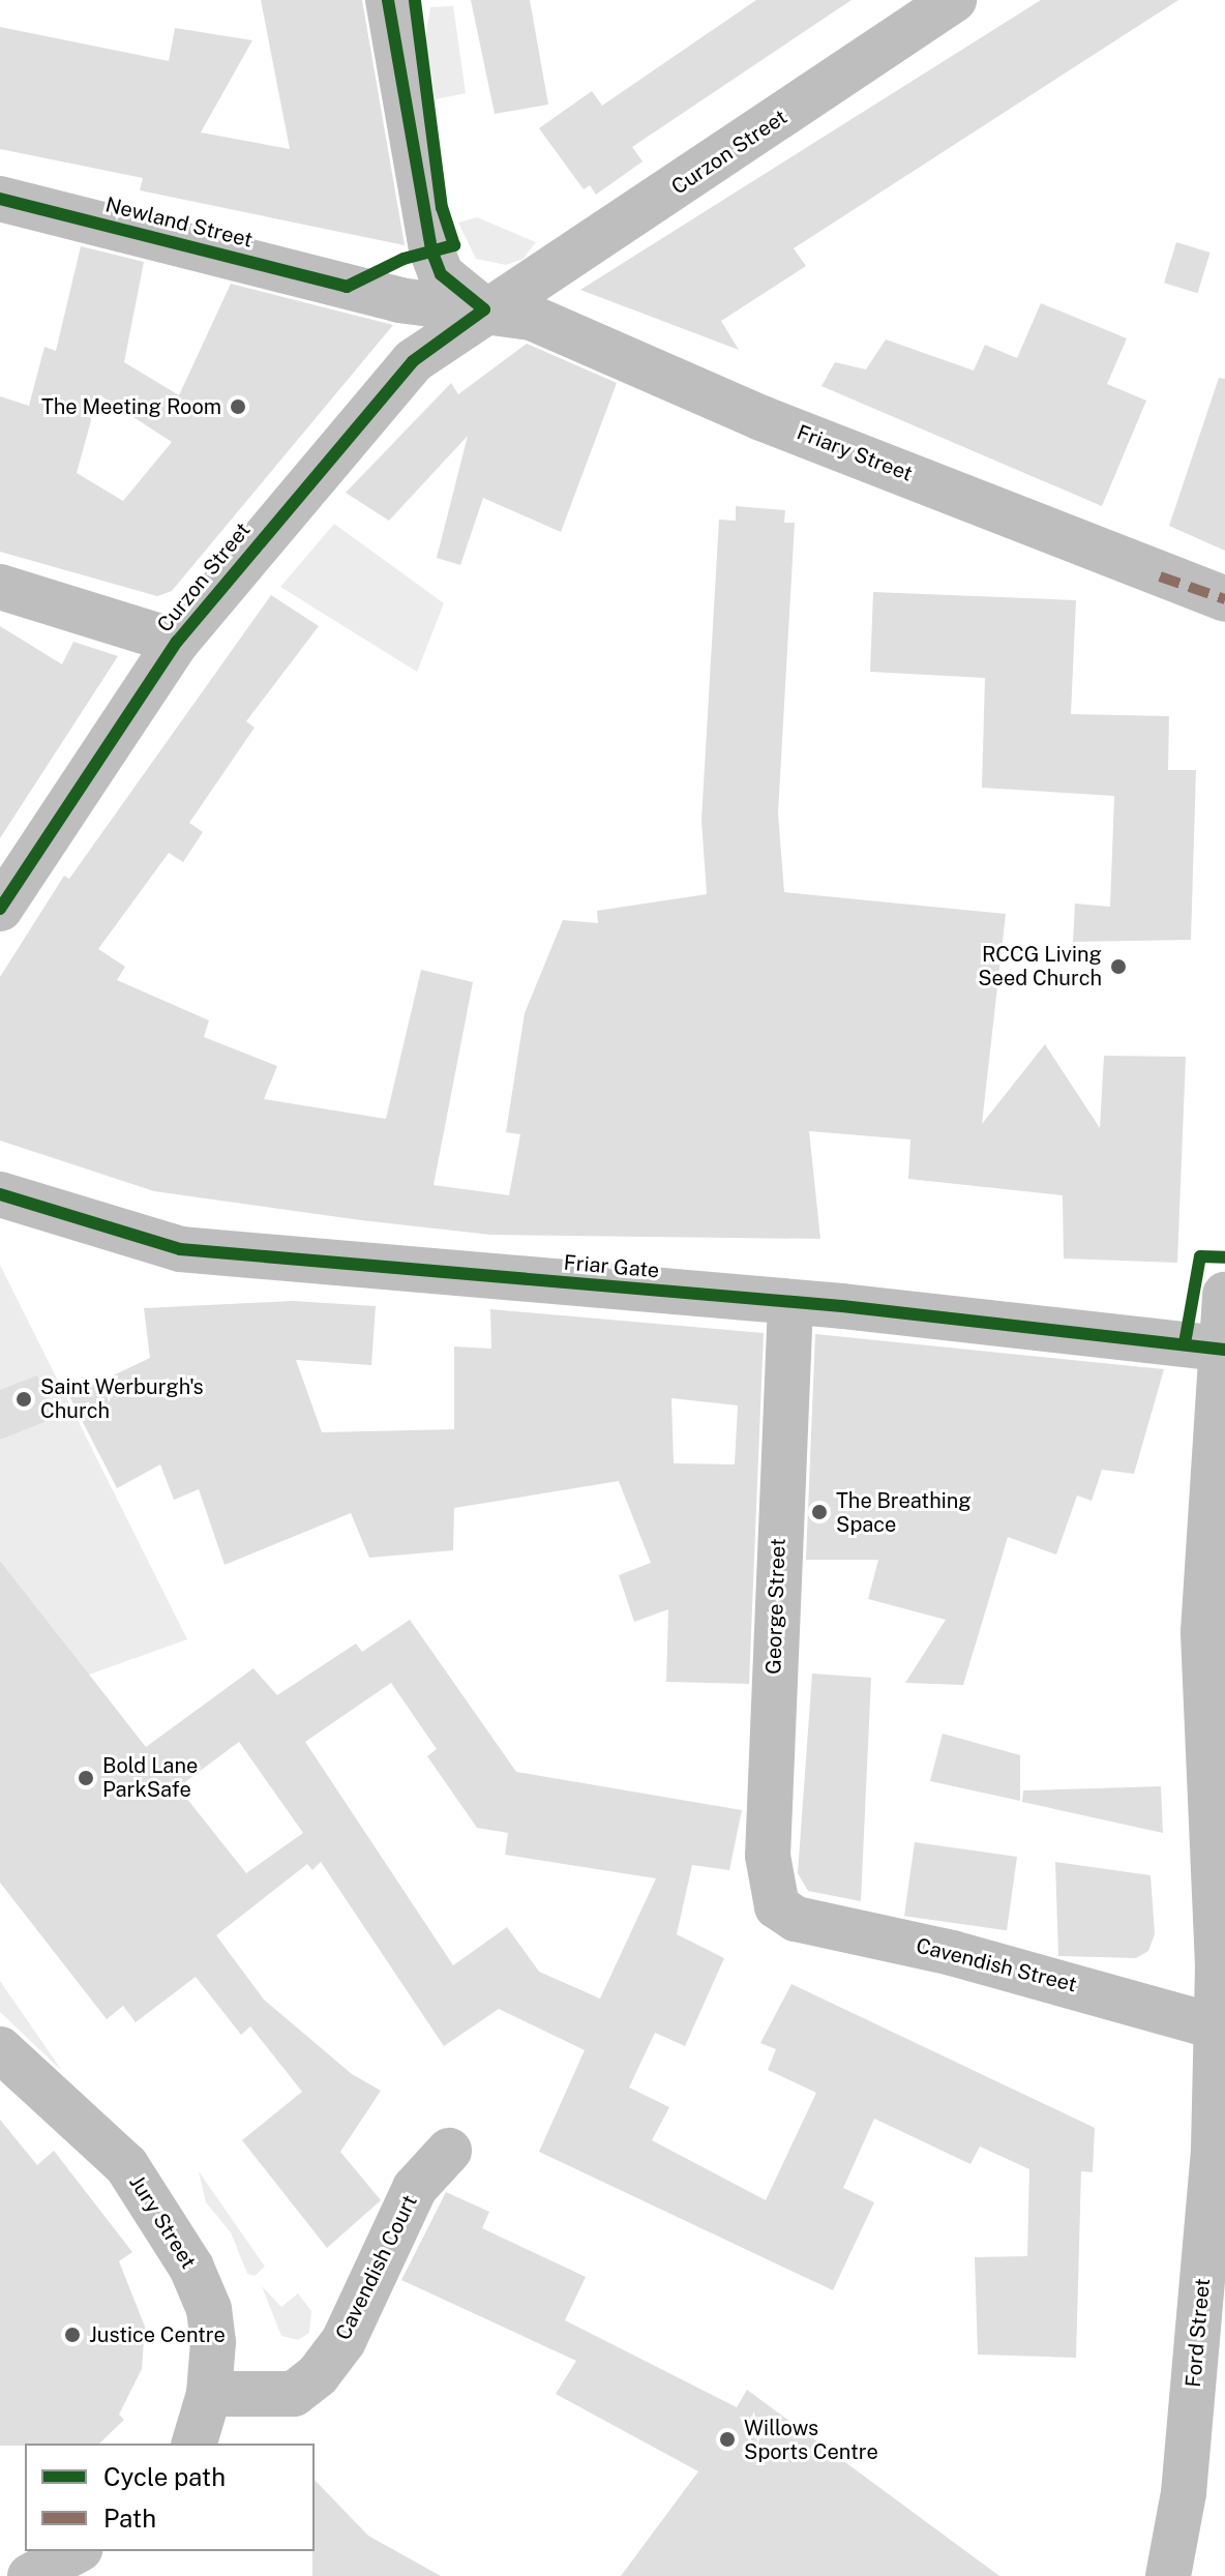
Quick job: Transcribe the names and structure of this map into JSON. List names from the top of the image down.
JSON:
{
  "streets": {
    "street": [
      "Curzon Street",
      "Newland Street",
      "Friary Street",
      "Friar Gate",
      "George Street",
      "Cavendish Street",
      "Jury Street",
      "Cavendish Court",
      "Ford Street"
    ]
  },
  "crossings": [
    ["Curzon Street", "Newland Street"],
    ["Curzon Street", "Friary Street"],
    ["Newland Street", "Friary Street"],
    ["Friar Gate", "George Street"],
    ["Friar Gate", "Ford Street"],
    ["George Street", "Cavendish Street"],
    ["Cavendish Street", "Ford Street"],
    ["Jury Street", "Cavendish Court"]
  ],
  "places": [
    "The Meeting Room",
    "RCCG Living Seed Church",
    "Saint Werburgh's Church",
    "The Breathing Space",
    "Bold Lane ParkSafe",
    "Justice Centre",
    "Willows Sports Centre"
  ],
  "legend": ["Cycle path", "Path"]
}
